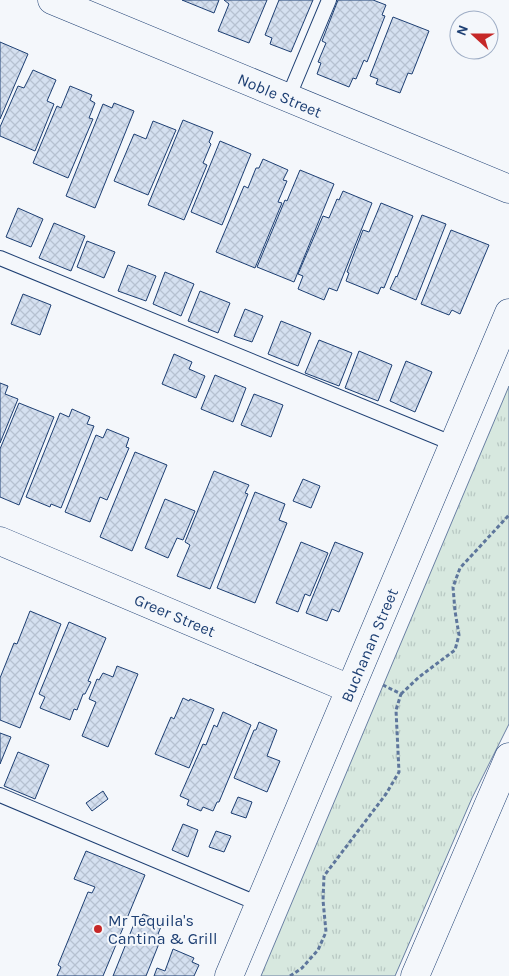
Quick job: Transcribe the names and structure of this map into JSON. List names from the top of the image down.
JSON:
{
  "streets": {
    "main road": ["Noble Street", "Greer Street", "Buchanan Street"]
  },
  "crossings": [
    ["Greer Street", "Buchanan Street"]
  ],
  "places": ["Mr Tequila's Cantina & Grill"],
  "north": "left"
}
